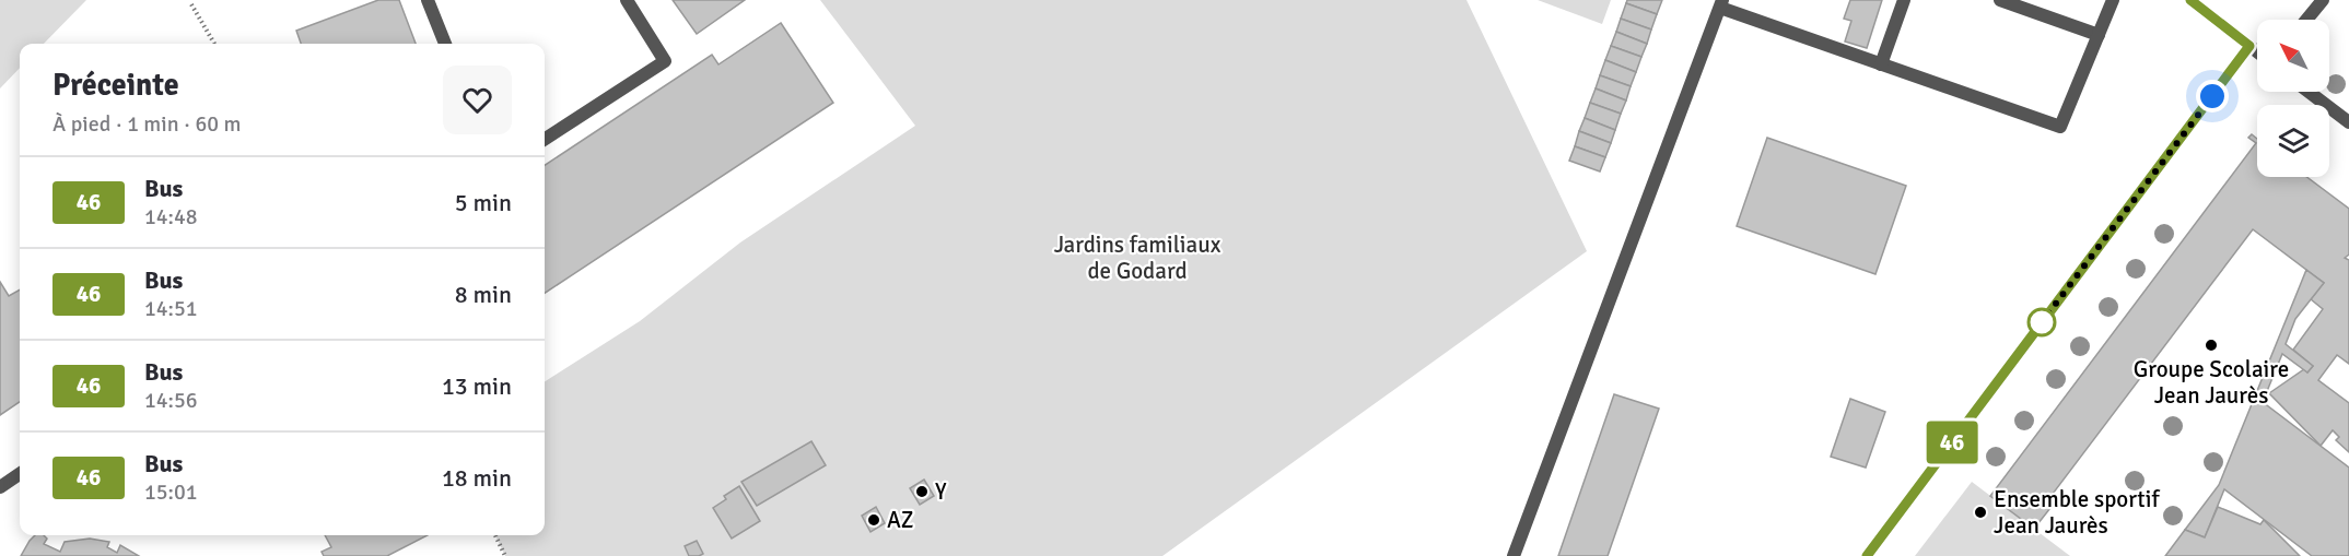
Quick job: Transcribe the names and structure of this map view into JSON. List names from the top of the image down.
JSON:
{
  "parks": ["Jardins familiaux de Godard"],
  "places": [
    "Groupe Scolaire Jean Jaurès",
    "Y",
    "Ensemble sportif Jean Jaurès",
    "AZ"
  ],
  "lines": ["bus line 46"],
  "north": "top left",
  "page": {
    "on_map": "46",
    "heading": ["Préceinte", "À pied · 1 min · 60 m"],
    "list": [
      {
        "mark": "46",
        "name": "Bus",
        "note": "14:48",
        "value": "5 min"
      },
      {
        "mark": "46",
        "name": "Bus",
        "note": "14:51",
        "value": "8 min"
      },
      {
        "mark": "46",
        "name": "Bus",
        "note": "14:56",
        "value": "13 min"
      },
      {
        "mark": "46",
        "name": "Bus",
        "note": "15:01",
        "value": "18 min"
      }
    ]
  }
}
